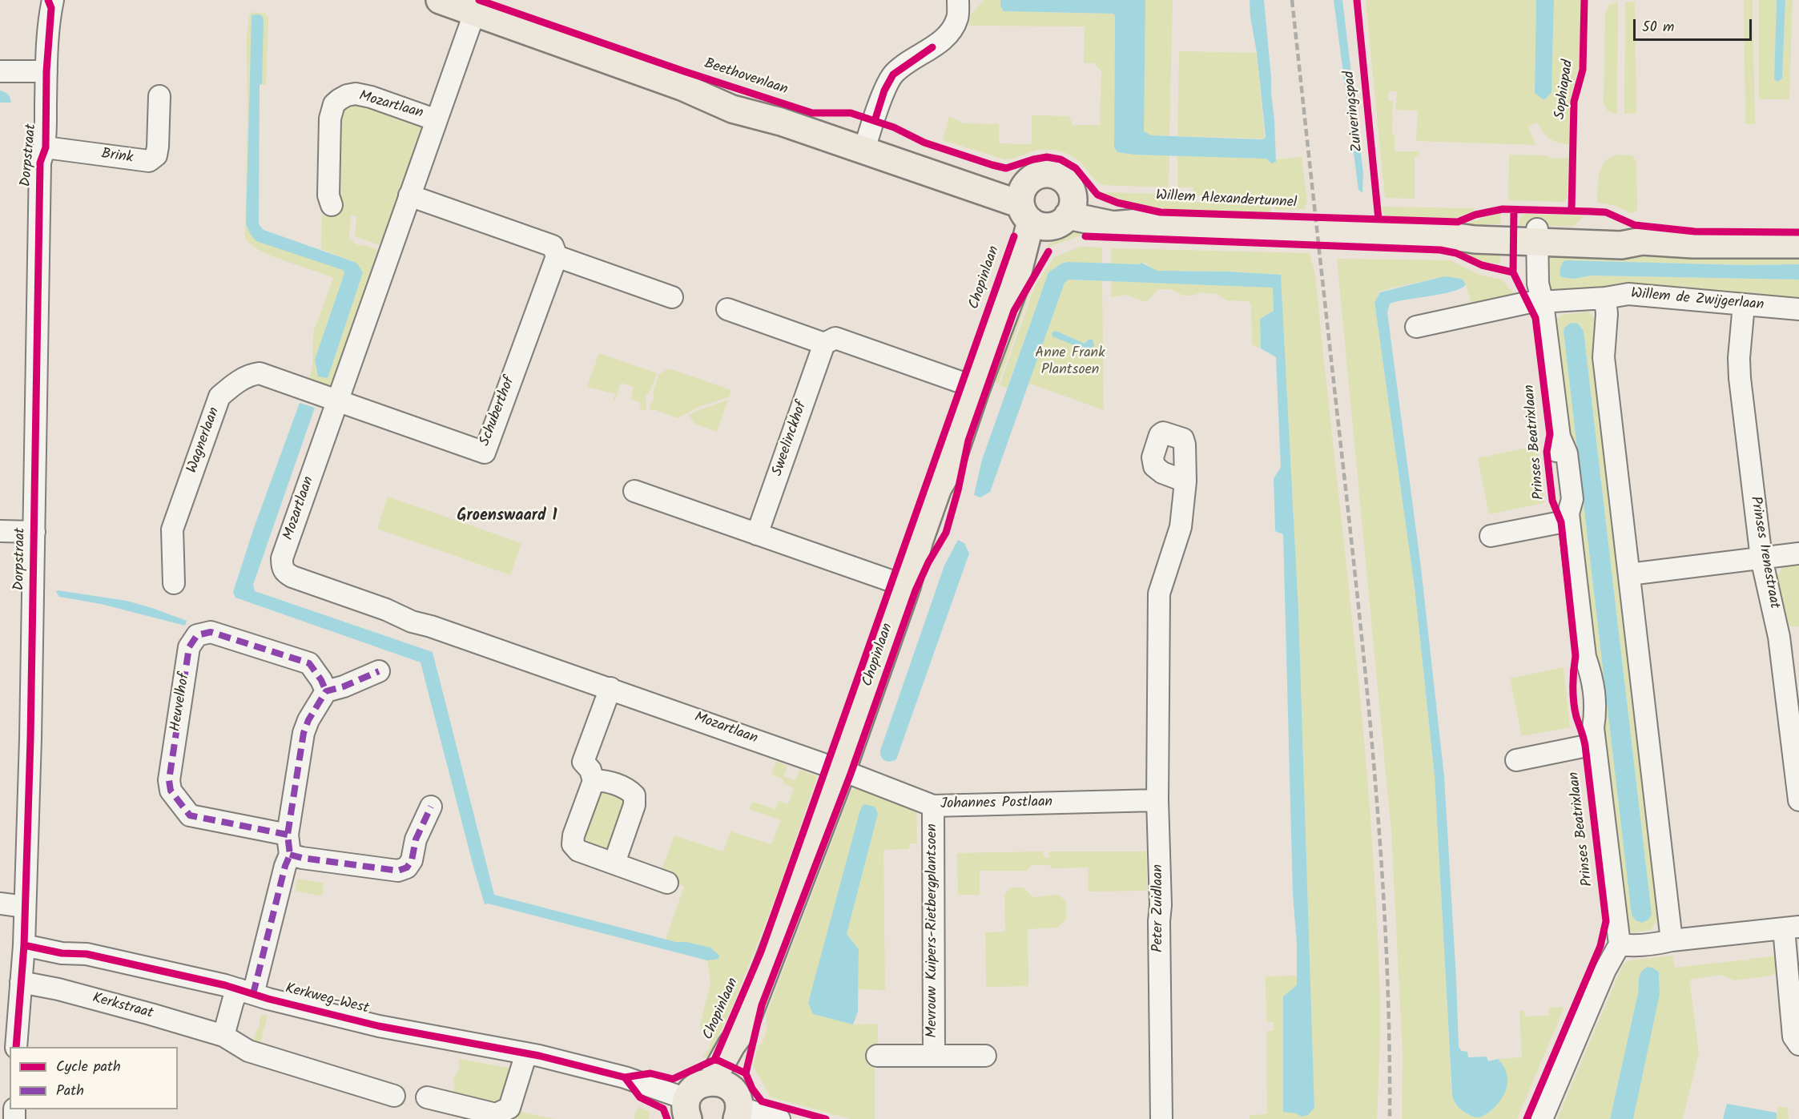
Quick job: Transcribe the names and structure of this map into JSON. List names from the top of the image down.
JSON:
{
  "streets": {
    "main road": ["Beethovenlaan", "Willem Alexandertunnel", "Chopinlaan"],
    "street": [
      "Mozartlaan",
      "Dorpstraat",
      "Brink",
      "Willem de Zwijgerlaan",
      "Schuberthof",
      "Sweelinckhof",
      "Wagnerlaan",
      "Prinses Beatrixlaan",
      "Prinses Irenestraat",
      "Heuvelhof",
      "Johannes Postlaan",
      "Peter Zuidlaan",
      "Mevrouw Kuipers-Rietbergplantsoen",
      "Kerkweg-West",
      "Kerkstraat"
    ],
    "cycle path": ["Sophiapad", "Zuiveringspad"]
  },
  "crossings": [
    ["Beethovenlaan", "Mozartlaan"],
    ["Beethovenlaan", "Willem Alexandertunnel"],
    ["Beethovenlaan", "Chopinlaan"],
    ["Mozartlaan", "Chopinlaan"],
    ["Mozartlaan", "Schuberthof"],
    ["Mozartlaan", "Wagnerlaan"],
    ["Mozartlaan", "Johannes Postlaan"],
    ["Dorpstraat", "Brink"],
    ["Dorpstraat", "Kerkweg-West"],
    ["Dorpstraat", "Kerkstraat"],
    ["Willem Alexandertunnel", "Chopinlaan"],
    ["Chopinlaan", "Johannes Postlaan"],
    ["Willem de Zwijgerlaan", "Prinses Beatrixlaan"],
    ["Willem de Zwijgerlaan", "Prinses Irenestraat"],
    ["Schuberthof", "Wagnerlaan"],
    ["Johannes Postlaan", "Peter Zuidlaan"],
    ["Johannes Postlaan", "Mevrouw Kuipers-Rietbergplantsoen"]
  ],
  "districts": ["Groenswaard 1"],
  "parks": ["Anne Frank Plantsoen"],
  "legend": ["Cycle path", "Path"],
  "scale_bar": "50 m"
}
